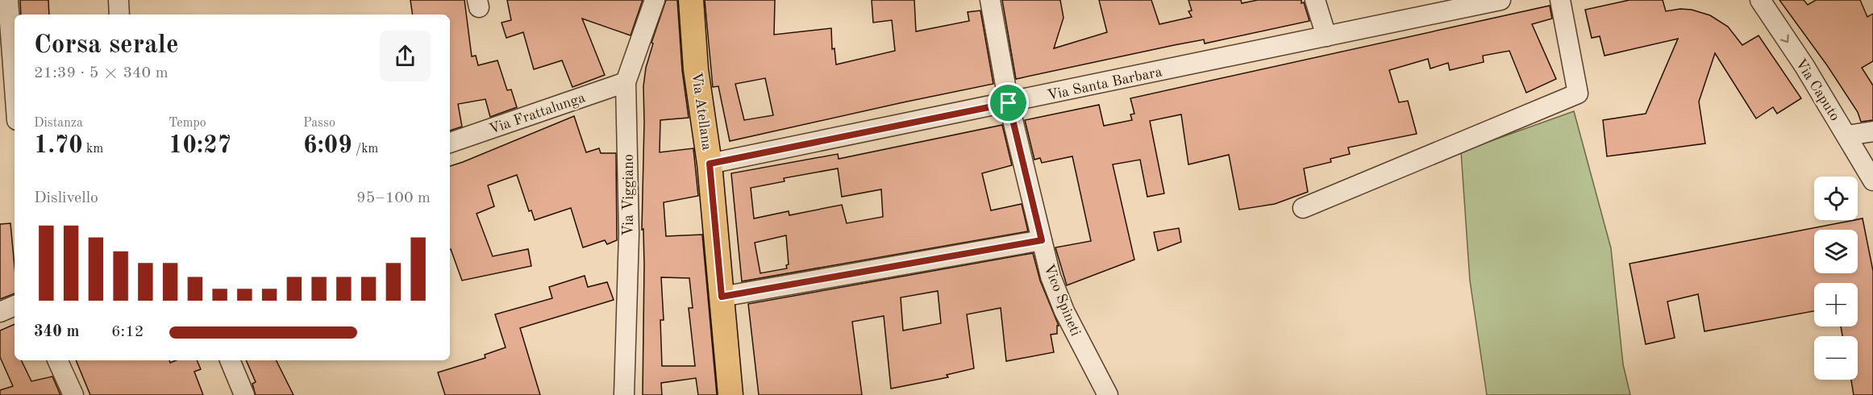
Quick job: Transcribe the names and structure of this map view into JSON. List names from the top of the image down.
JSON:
{
  "streets": {
    "main road": ["Via Atellana"],
    "street": [
      "Via Santa Barbara",
      "Via Caputo",
      "Via Frattalunga",
      "Via Viggiano",
      "Vico Spineti"
    ]
  },
  "crossings": [
    ["Via Santa Barbara", "Via Atellana"],
    ["Via Santa Barbara", "Vico Spineti"],
    ["Via Frattalunga", "Via Viggiano"]
  ],
  "one_way": ["Via Caputo"],
  "page": {
    "heading": ["Corsa serale", "21:39 · 5 × 340 m"],
    "stats": [
      ["Distanza", "1.70 km"],
      ["Tempo", "10:27"],
      ["Passo", "6:09 /km"]
    ],
    "map_buttons": ["+", "−"],
    "chart": ["Dislivello", "95–100 m"],
    "list": [
      {
        "name": "340 m",
        "note": "6:12"
      }
    ]
  }
}
